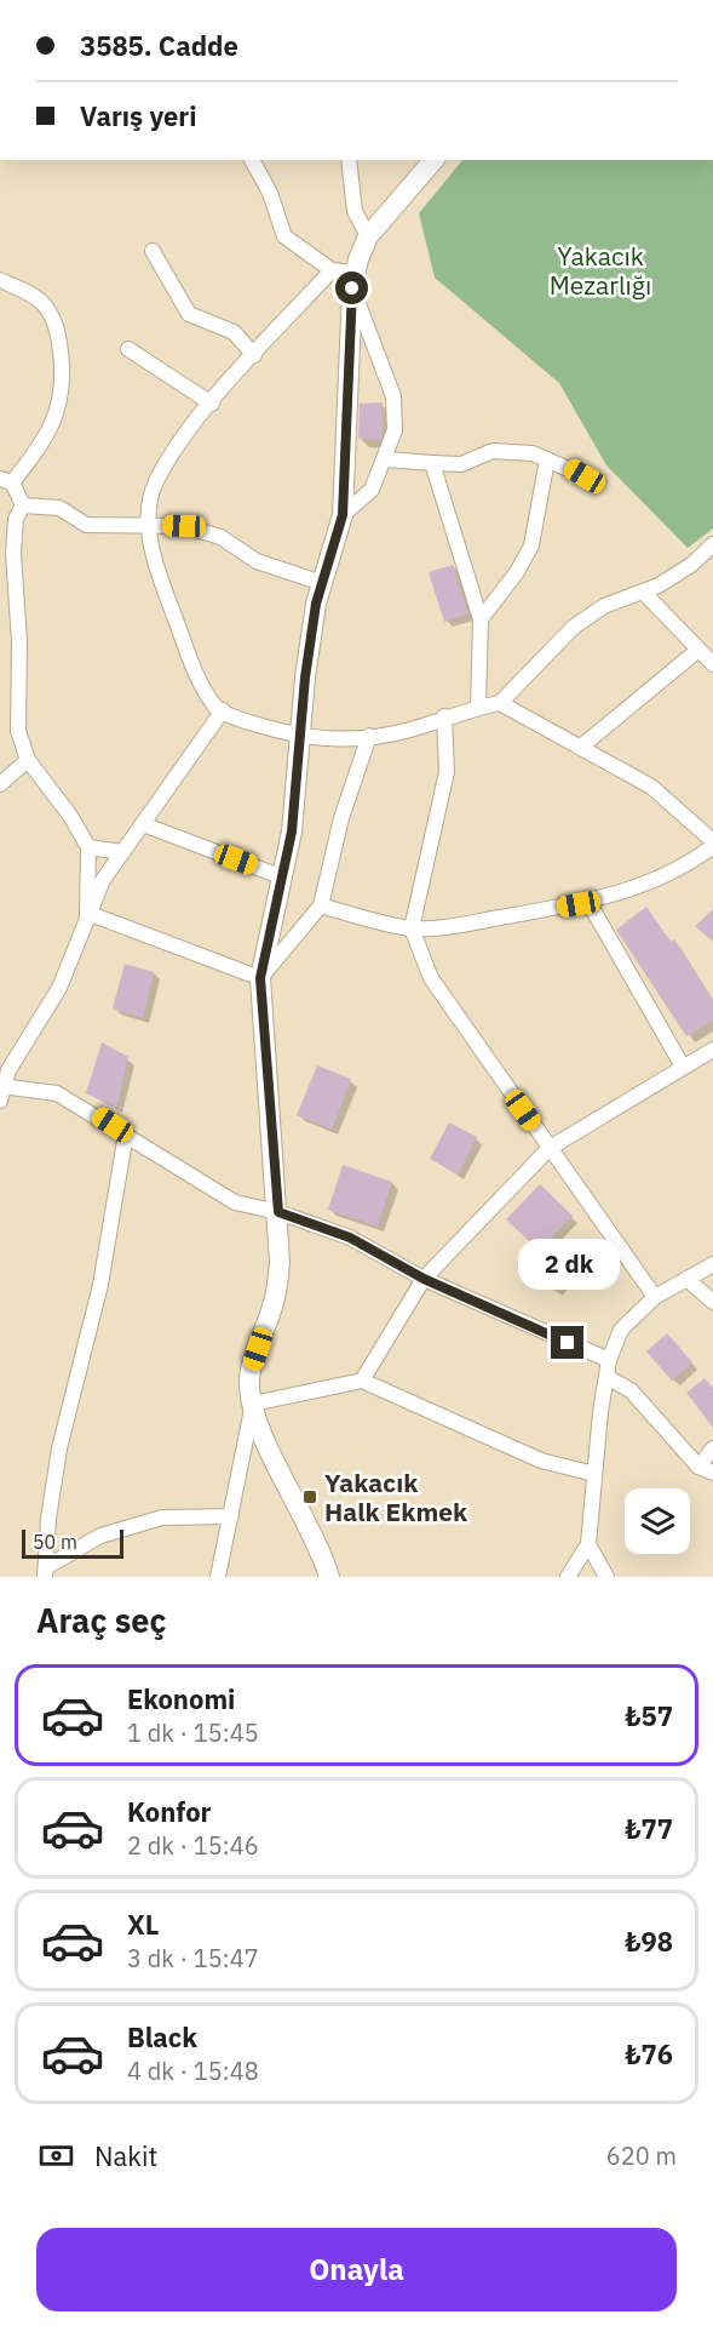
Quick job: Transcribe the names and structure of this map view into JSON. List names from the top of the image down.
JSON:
{
  "parks": ["Yakacık Mezarlığı"],
  "places": {
    "transit": ["Yakacık Halk Ekmek"]
  },
  "scale_bar": "50 m",
  "page": {
    "banner": ["3585. Cadde", "Varış yeri"],
    "bubble": "2 dk",
    "scale": "50 m",
    "heading": "Araç seç",
    "list": [
      {
        "name": "Ekonomi",
        "note": "1 dk · 15:45",
        "value": "₺57"
      },
      {
        "name": "Konfor",
        "note": "2 dk · 15:46",
        "value": "₺77"
      },
      {
        "name": "XL",
        "note": "3 dk · 15:47",
        "value": "₺98"
      },
      {
        "name": "Black",
        "note": "4 dk · 15:48",
        "value": "₺76"
      }
    ],
    "pay": ["Nakit", "620 m"],
    "buttons": "Onayla"
  }
}
